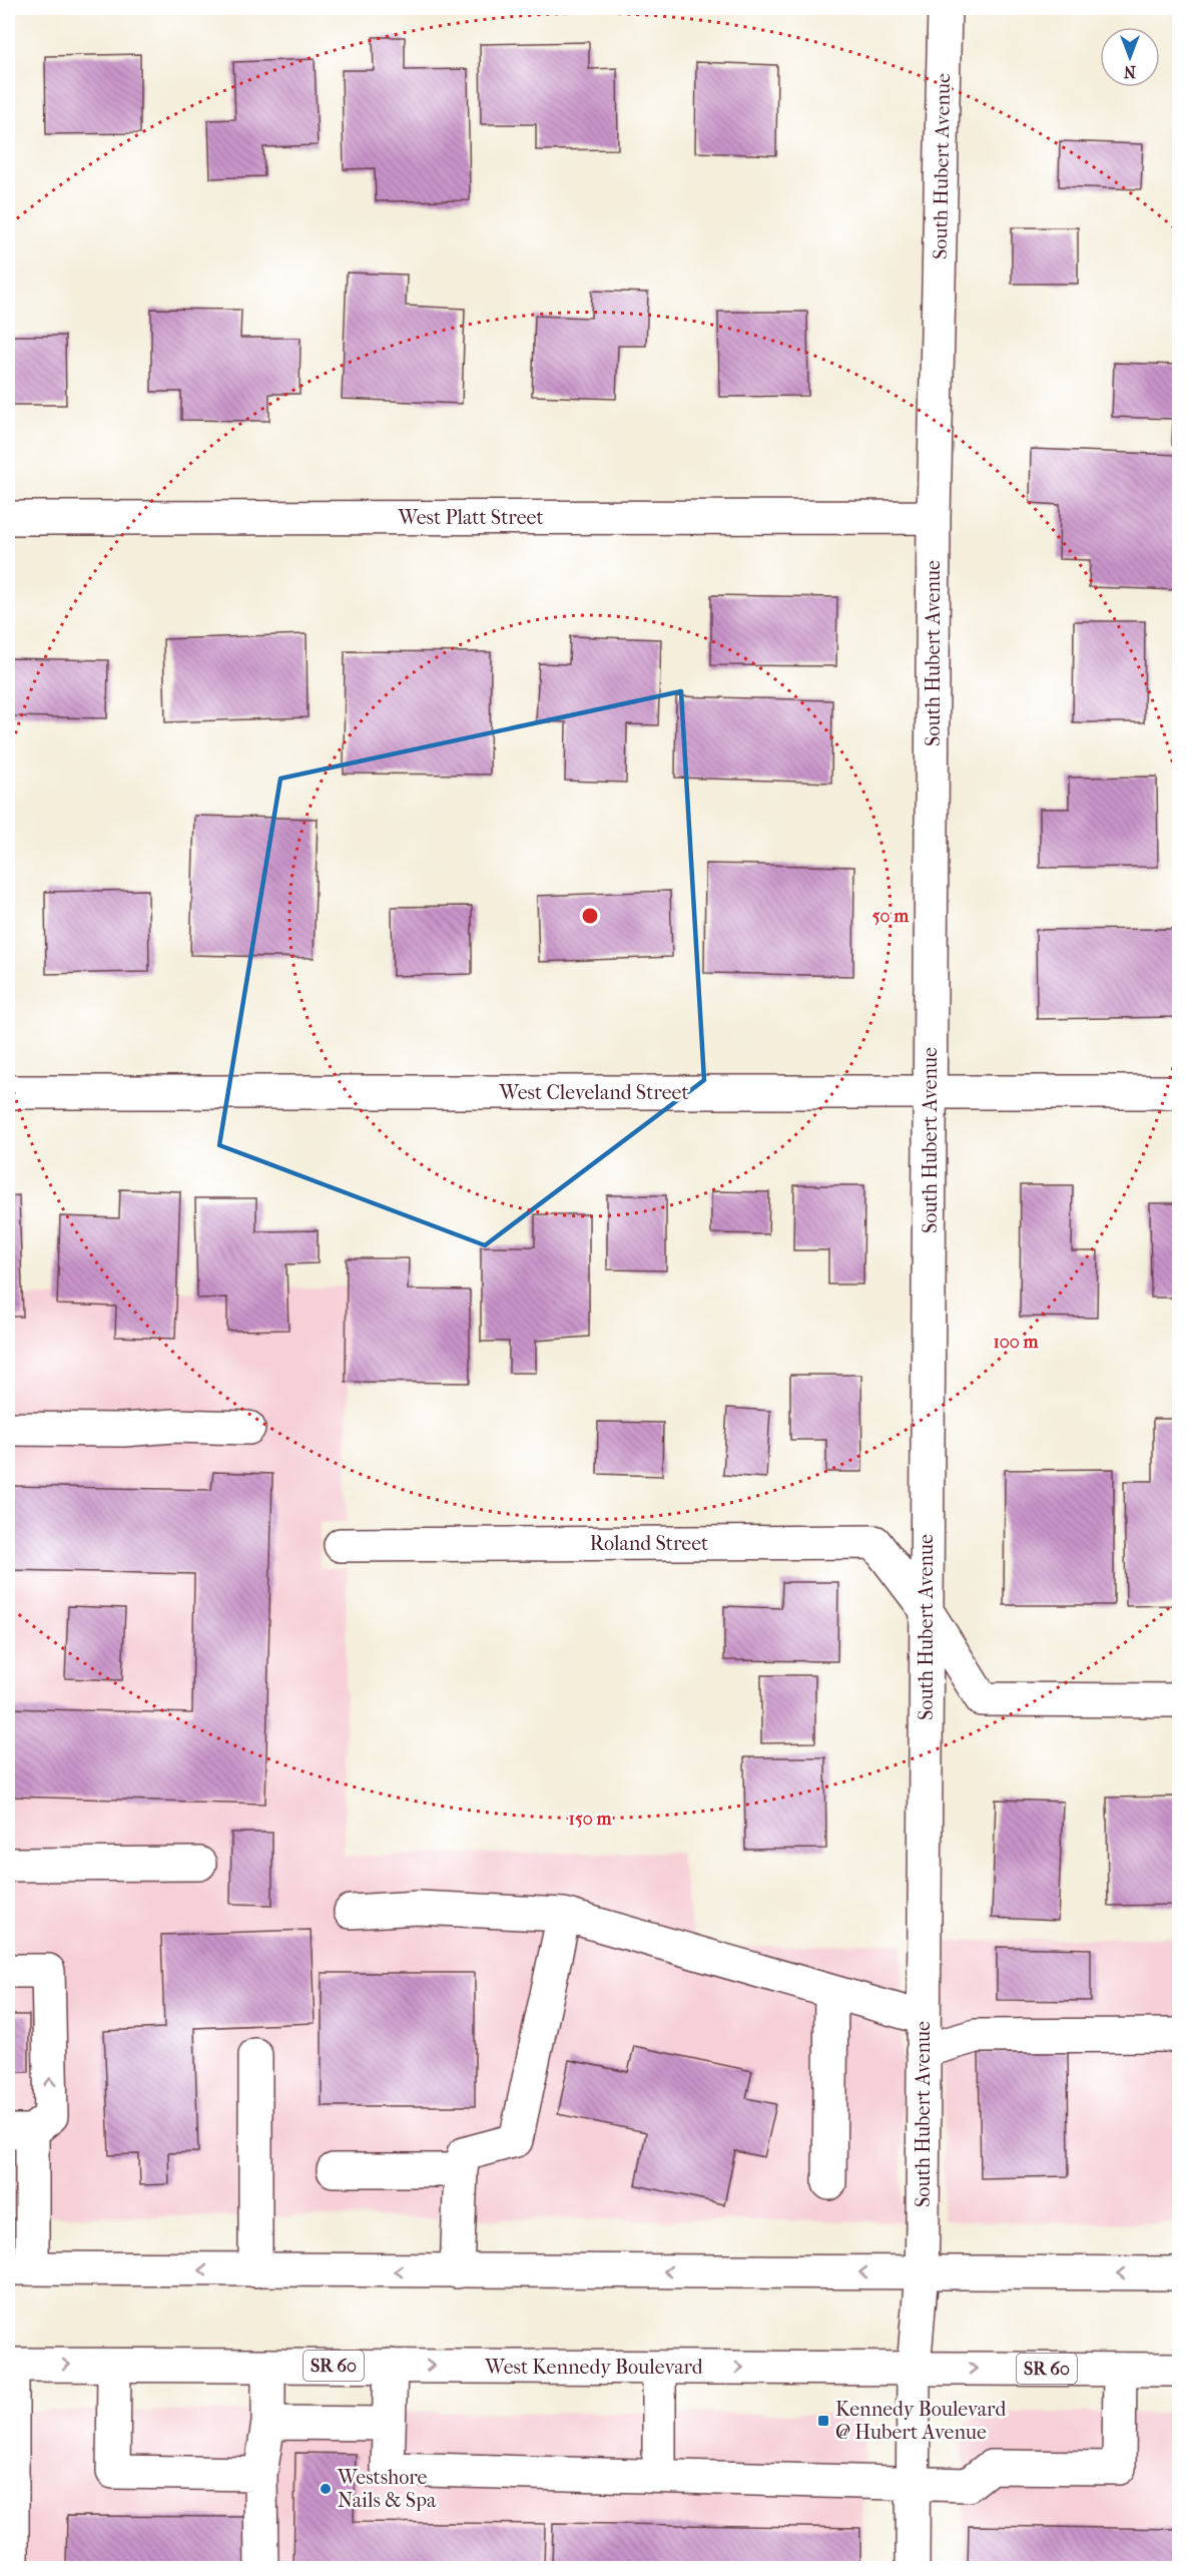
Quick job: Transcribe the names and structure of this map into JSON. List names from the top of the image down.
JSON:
{
  "streets": {
    "street": [
      "South Hubert Avenue",
      "West Platt Street",
      "West Cleveland Street",
      "Roland Street",
      "SR 60",
      "West Kennedy Boulevard"
    ]
  },
  "crossings": [
    ["South Hubert Avenue", "West Platt Street"],
    ["South Hubert Avenue", "West Cleveland Street"],
    ["South Hubert Avenue", "Roland Street"],
    ["South Hubert Avenue", "West Kennedy Boulevard"]
  ],
  "places": {
    "transit": ["Kennedy Boulevard @ Hubert Avenue"],
    "other": ["Westshore Nails & Spa"]
  },
  "north": "bottom",
  "rings": ["50 m", "100 m", "150 m"]
}
